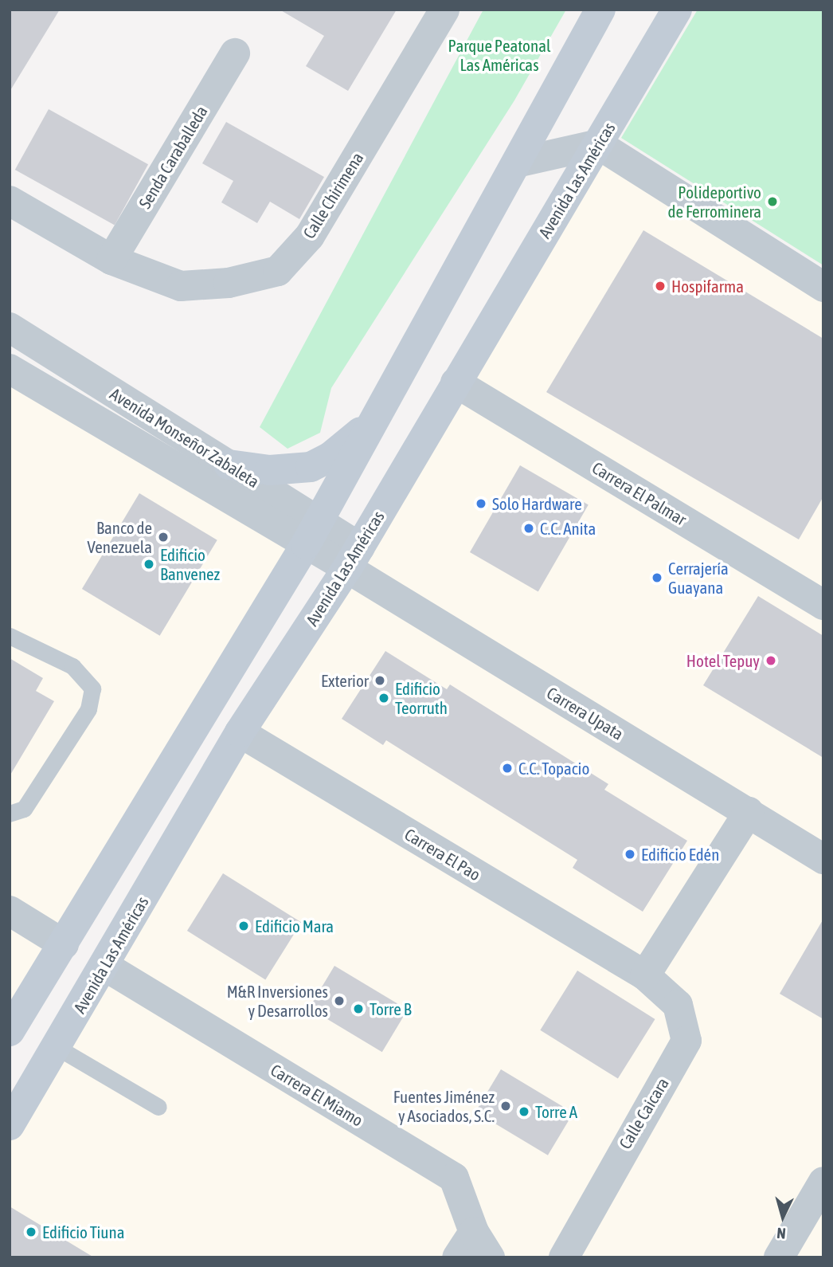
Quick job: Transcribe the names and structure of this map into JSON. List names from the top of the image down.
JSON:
{
  "streets": {
    "main road": ["Avenida Las Américas"],
    "street": [
      "Senda Caraballeda",
      "Calle Chirimena",
      "Avenida Monseñor Zabaleta",
      "Carrera El Palmar",
      "Carrera Upata",
      "Carrera El Pao",
      "Carrera El Miamo",
      "Calle Caicara"
    ]
  },
  "crossings": [
    ["Senda Caraballeda", "Calle Chirimena"],
    ["Avenida Las Américas", "Avenida Monseñor Zabaleta"],
    ["Avenida Las Américas", "Carrera El Palmar"],
    ["Avenida Las Américas", "Carrera Upata"],
    ["Avenida Las Américas", "Carrera El Pao"],
    ["Avenida Las Américas", "Carrera El Miamo"],
    ["Avenida Monseñor Zabaleta", "Carrera Upata"],
    ["Carrera El Pao", "Calle Caicara"]
  ],
  "parks": ["Parque Peatonal Las Américas"],
  "places": [
    "Polideportivo de Ferrominera",
    "Hospifarma",
    "Solo Hardware",
    "C.C. Anita",
    "Banco de Venezuela",
    "Edificio Banvenez",
    "Cerrajería Guayana",
    "Hotel Tepuy",
    "Exterior",
    "Edificio Teorruth",
    "C.C. Topacio",
    "Edificio Edén",
    "Edificio Mara",
    "M&R Inversiones y Desarrollos",
    "Torre B",
    "Fuentes Jiménez y Asociados, S.C.",
    "Torre A",
    "Edificio Tiuna"
  ],
  "north": "bottom"
}
